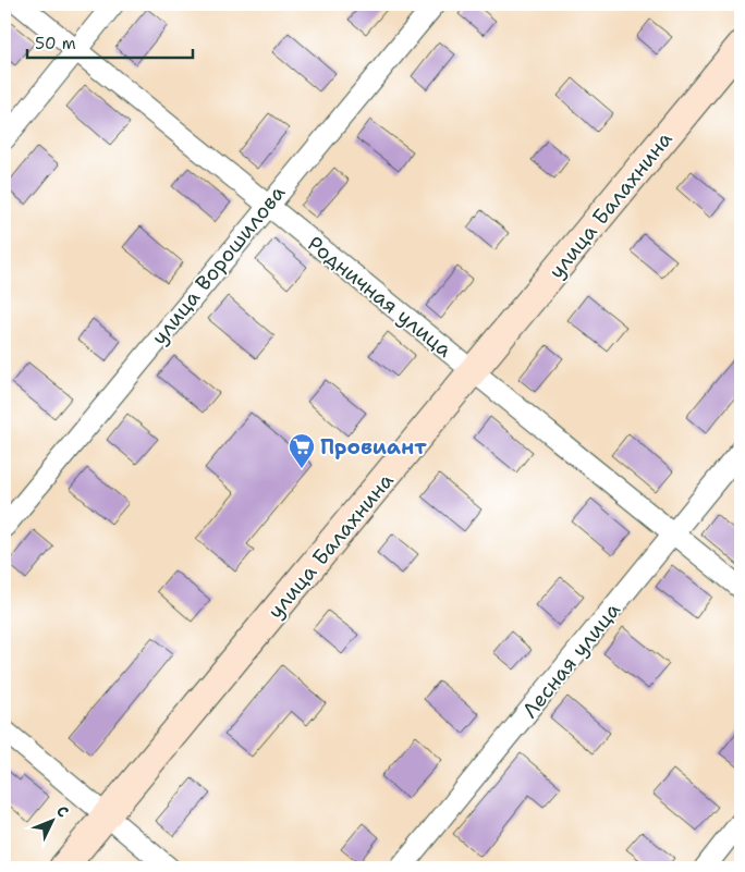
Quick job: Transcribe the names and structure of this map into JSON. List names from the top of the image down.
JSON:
{
  "streets": {
    "street": [
      "улица Балахнина",
      "улица Ворошилова",
      "Родничная улица",
      "Лесная улица"
    ]
  },
  "crossings": [
    ["улица Балахнина", "Родничная улица"],
    ["улица Ворошилова", "Родничная улица"],
    ["Родничная улица", "Лесная улица"]
  ],
  "places": {
    "supermarket": ["Провиант"]
  },
  "scale_bar": "50 m",
  "north": "top right"
}
